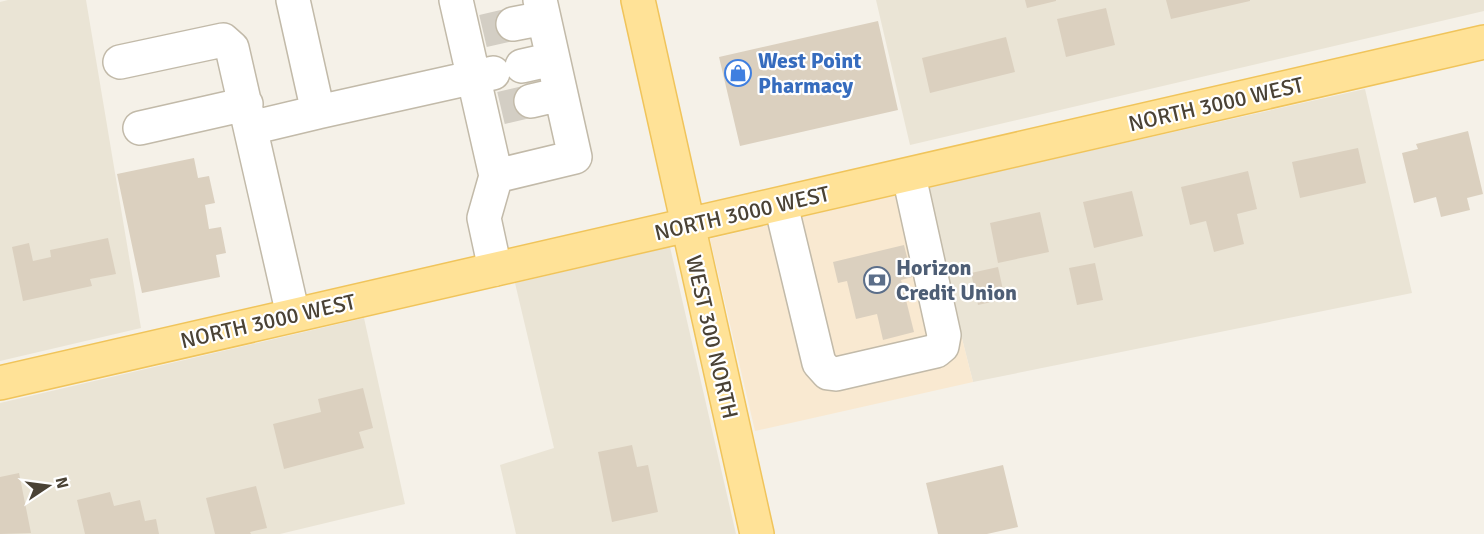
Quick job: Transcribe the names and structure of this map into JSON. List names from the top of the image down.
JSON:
{
  "streets": {
    "main road": ["NORTH 3000 WEST", "WEST 300 NORTH"]
  },
  "crossings": [
    ["NORTH 3000 WEST", "WEST 300 NORTH"]
  ],
  "places": {
    "shop": ["West Point Pharmacy"],
    "bank": ["Horizon Credit Union"]
  },
  "north": "right"
}
